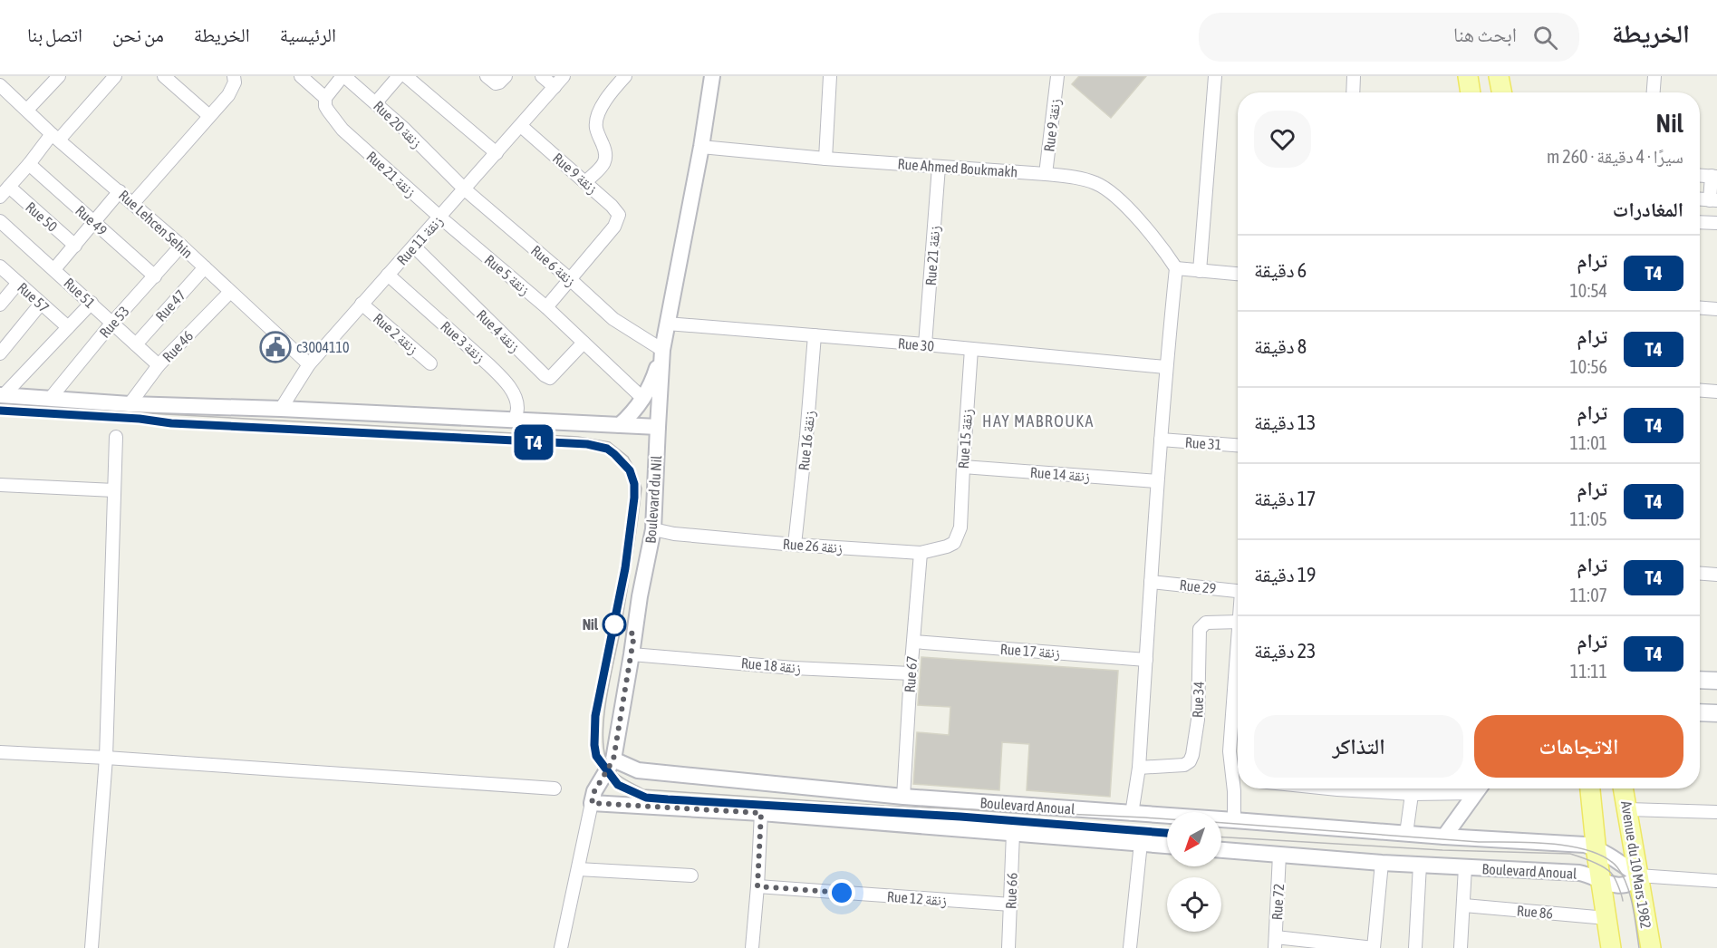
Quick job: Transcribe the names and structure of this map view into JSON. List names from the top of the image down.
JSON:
{
  "streets": {
    "main road": ["Avenue du 10 Mars 1982"],
    "street": [
      "Rue 20 زنقة",
      "Rue 9 زنقة",
      "Rue Ahmed Boukmakh",
      "Rue 21 زنقة",
      "Rue 50",
      "Rue 49",
      "Rue Lehcen Sehin",
      "Rue 11 زنقة",
      "Rue 6 زنقة",
      "Rue 5 زنقة",
      "Rue 51",
      "Rue 57",
      "Rue 47",
      "Rue 53",
      "Rue 4 زنقة",
      "Rue 2 زنقة",
      "Rue 3 زنقة",
      "Rue 30",
      "Rue 46",
      "Rue 15 زنقة",
      "Rue 16 زنقة",
      "Rue 31",
      "Rue 14 زنقة",
      "Boulevard du Nil",
      "Rue 26 زنقة",
      "Rue 29",
      "Rue 17 زنقة",
      "Rue 18 زنقة",
      "Rue 67",
      "Rue 34",
      "Boulevard Anoual",
      "Rue 66",
      "Rue 12 زنقة",
      "Rue 72",
      "Rue 86"
    ]
  },
  "crossings": [
    ["Rue 20 زنقة", "Rue 6 زنقة"],
    ["Rue 9 زنقة", "Rue Ahmed Boukmakh"],
    ["Rue 9 زنقة", "Rue 11 زنقة"],
    ["Rue 9 زنقة", "Rue 6 زنقة"],
    ["Rue Ahmed Boukmakh", "Rue 21 زنقة"],
    ["Rue Ahmed Boukmakh", "Boulevard du Nil"],
    ["Rue 21 زنقة", "Rue 11 زنقة"],
    ["Rue 21 زنقة", "Rue 5 زنقة"],
    ["Rue 21 زنقة", "Rue 30"],
    ["Rue 49", "Rue 53"],
    ["Rue Lehcen Sehin", "Rue 11 زنقة"],
    ["Rue Lehcen Sehin", "Rue 47"],
    ["Rue Lehcen Sehin", "Rue 53"],
    ["Rue Lehcen Sehin", "Rue 46"],
    ["Rue 11 زنقة", "Rue 6 زنقة"],
    ["Rue 11 زنقة", "Rue 5 زنقة"],
    ["Rue 11 زنقة", "Rue 4 زنقة"],
    ["Rue 11 زنقة", "Rue 2 زنقة"],
    ["Rue 11 زنقة", "Rue 3 زنقة"],
    ["Rue 6 زنقة", "Boulevard du Nil"],
    ["Rue 5 زنقة", "Rue 4 زنقة"],
    ["Rue 51", "Rue 47"],
    ["Rue 51", "Rue 53"],
    ["Rue 51", "Rue 46"],
    ["Rue 57", "Rue 53"],
    ["Rue 30", "Rue 15 زنقة"],
    ["Rue 30", "Rue 16 زنقة"],
    ["Rue 30", "Boulevard du Nil"],
    ["Rue 15 زنقة", "Rue 14 زنقة"],
    ["Rue 15 زنقة", "Rue 26 زنقة"],
    ["Rue 16 زنقة", "Rue 26 زنقة"],
    ["Boulevard du Nil", "Rue 26 زنقة"],
    ["Boulevard du Nil", "Rue 18 زنقة"],
    ["Boulevard du Nil", "Boulevard Anoual"],
    ["Rue 26 زنقة", "Rue 67"],
    ["Rue 17 زنقة", "Rue 67"],
    ["Rue 18 زنقة", "Rue 67"],
    ["Rue 67", "Boulevard Anoual"],
    ["Boulevard Anoual", "Avenue du 10 Mars 1982"],
    ["Boulevard Anoual", "Rue 66"],
    ["Boulevard Anoual", "Rue 72"],
    ["Rue 66", "Rue 12 زنقة"]
  ],
  "districts": ["HAY MABROUKA"],
  "places": {
    "public building": ["c3004110"],
    "other": ["Nil"]
  },
  "lines": ["tram line T4"],
  "north": "bottom left",
  "page": {
    "header": "الخريطة",
    "search": "ابحث هنا",
    "nav": [
      "الرئيسية",
      "الخريطة",
      "من نحن",
      "اتصل بنا"
    ],
    "on_map": "T4",
    "heading": [
      ["Nil", "سيرًا · 4 دقيقة · 260 m"],
      "المغادرات"
    ],
    "list": [
      {
        "mark": "T4",
        "name": "ترام",
        "note": "10:54",
        "value": "6 دقيقة"
      },
      {
        "mark": "T4",
        "name": "ترام",
        "note": "10:56",
        "value": "8 دقيقة"
      },
      {
        "mark": "T4",
        "name": "ترام",
        "note": "11:01",
        "value": "13 دقيقة"
      },
      {
        "mark": "T4",
        "name": "ترام",
        "note": "11:05",
        "value": "17 دقيقة"
      },
      {
        "mark": "T4",
        "name": "ترام",
        "note": "11:07",
        "value": "19 دقيقة"
      },
      {
        "mark": "T4",
        "name": "ترام",
        "note": "11:11",
        "value": "23 دقيقة"
      }
    ],
    "buttons": ["الاتجاهات", "التذاكر"]
  }
}
